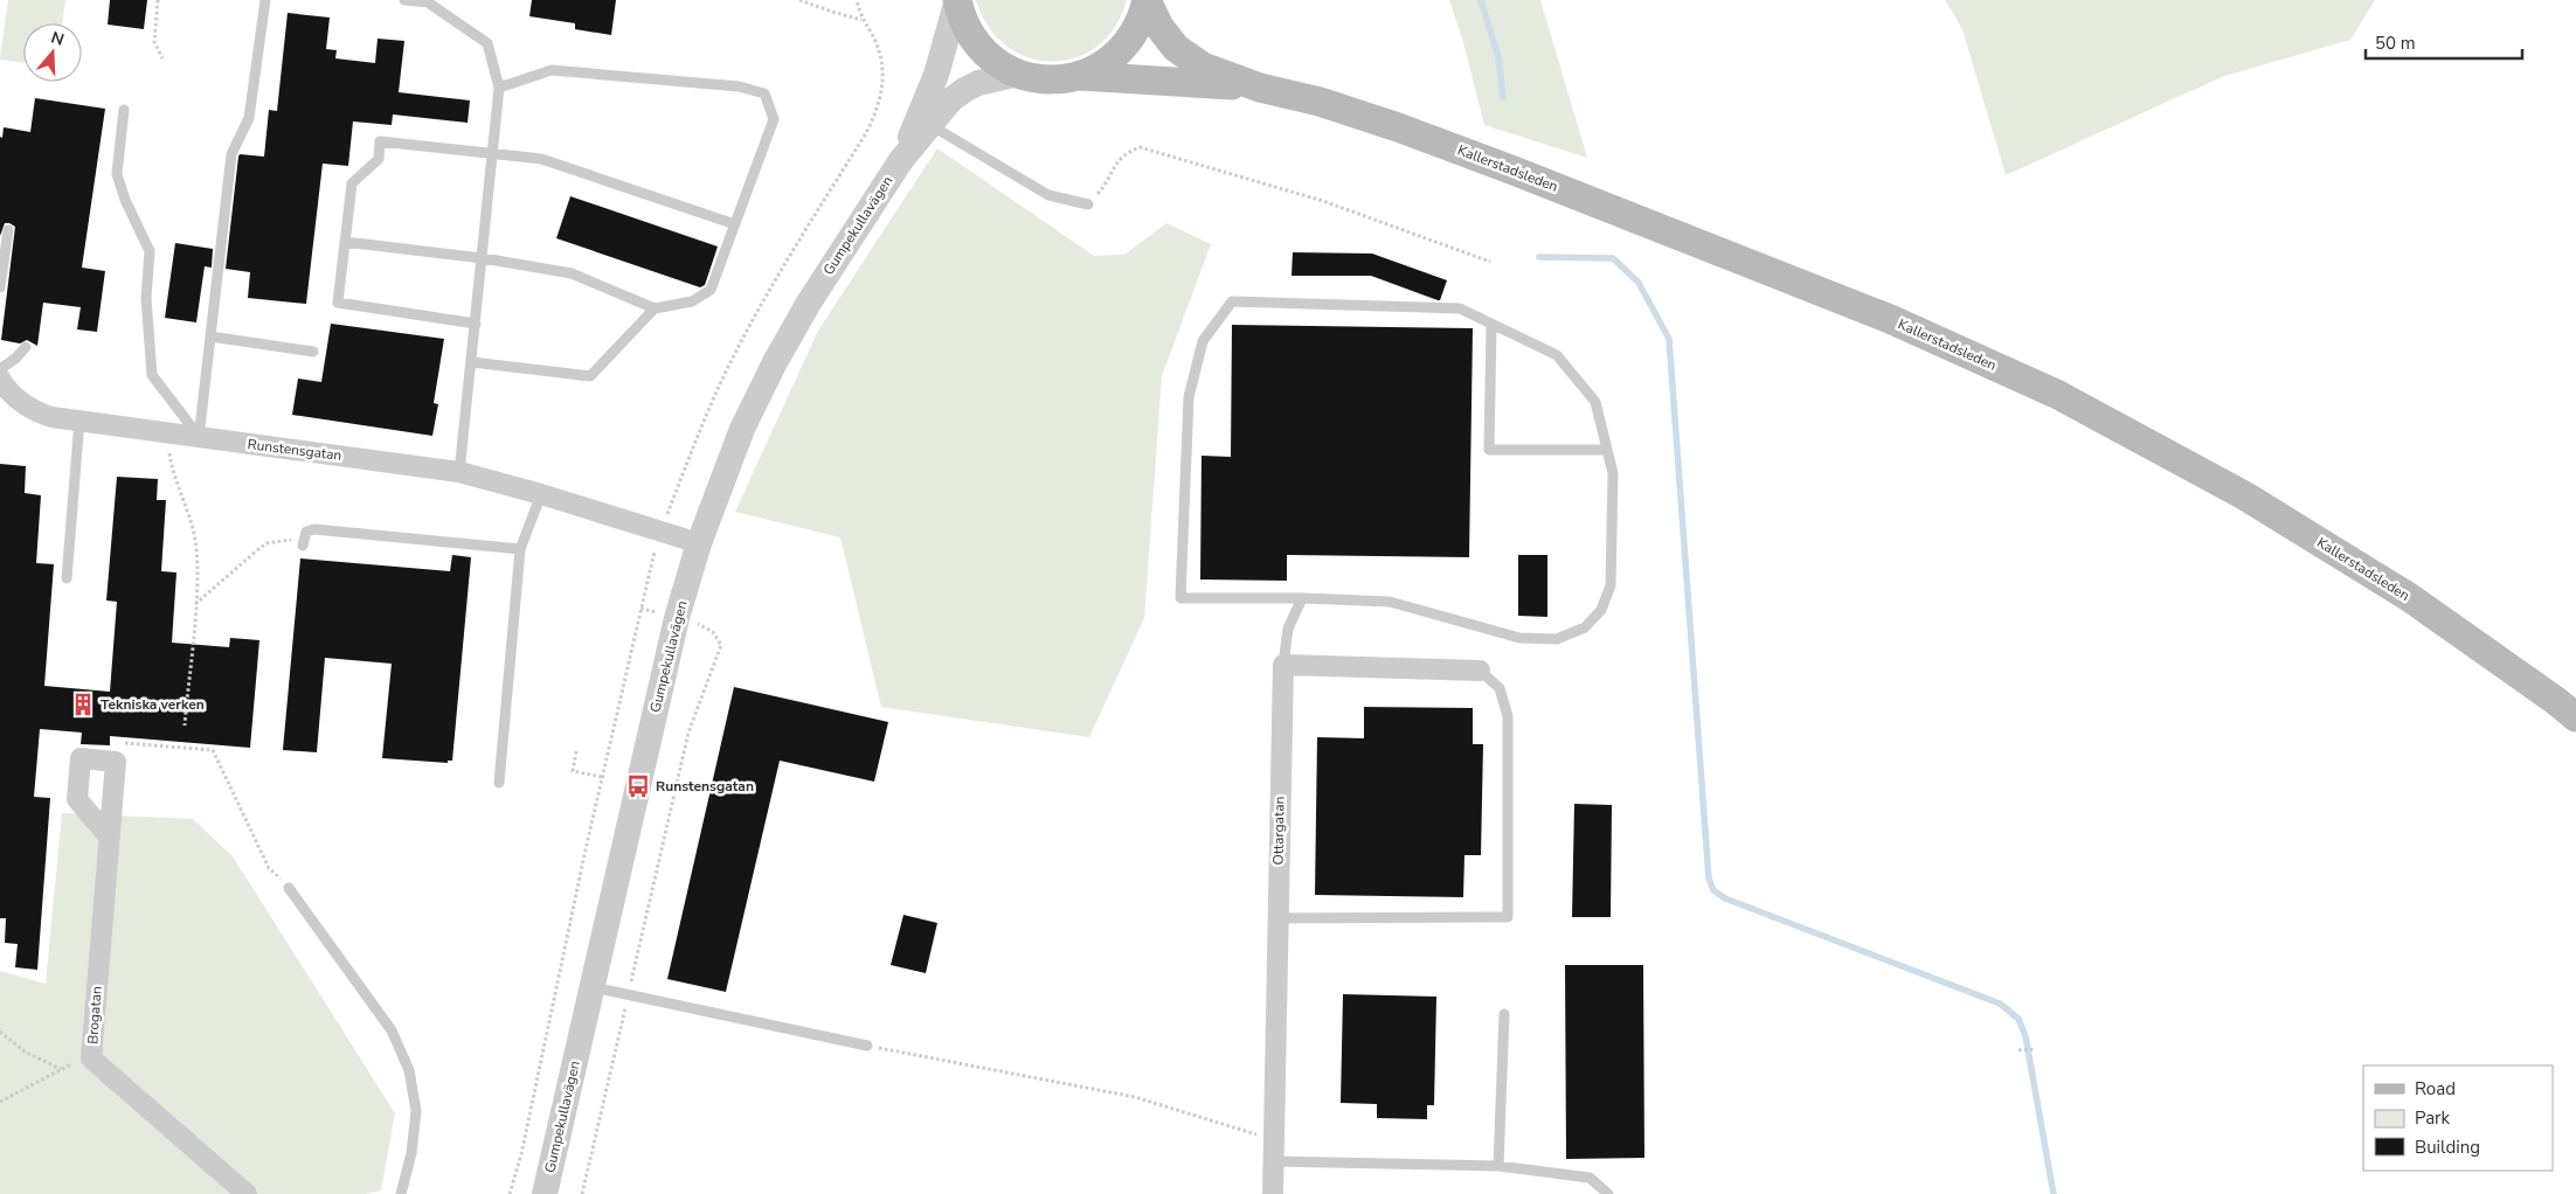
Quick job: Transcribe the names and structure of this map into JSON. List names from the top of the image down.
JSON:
{
  "streets": {
    "main road": ["Kallerstadsleden"],
    "street": [
      "Gumpekullavägen",
      "Runstensgatan",
      "Ottargatan",
      "Brogatan"
    ]
  },
  "crossings": [
    ["Gumpekullavägen", "Runstensgatan"]
  ],
  "places": {
    "building": ["Tekniska verken"],
    "bus stop": ["Runstensgatan"]
  },
  "legend": ["Road", "Park", "Building"],
  "scale_bar": "50 m",
  "north": "top"
}
